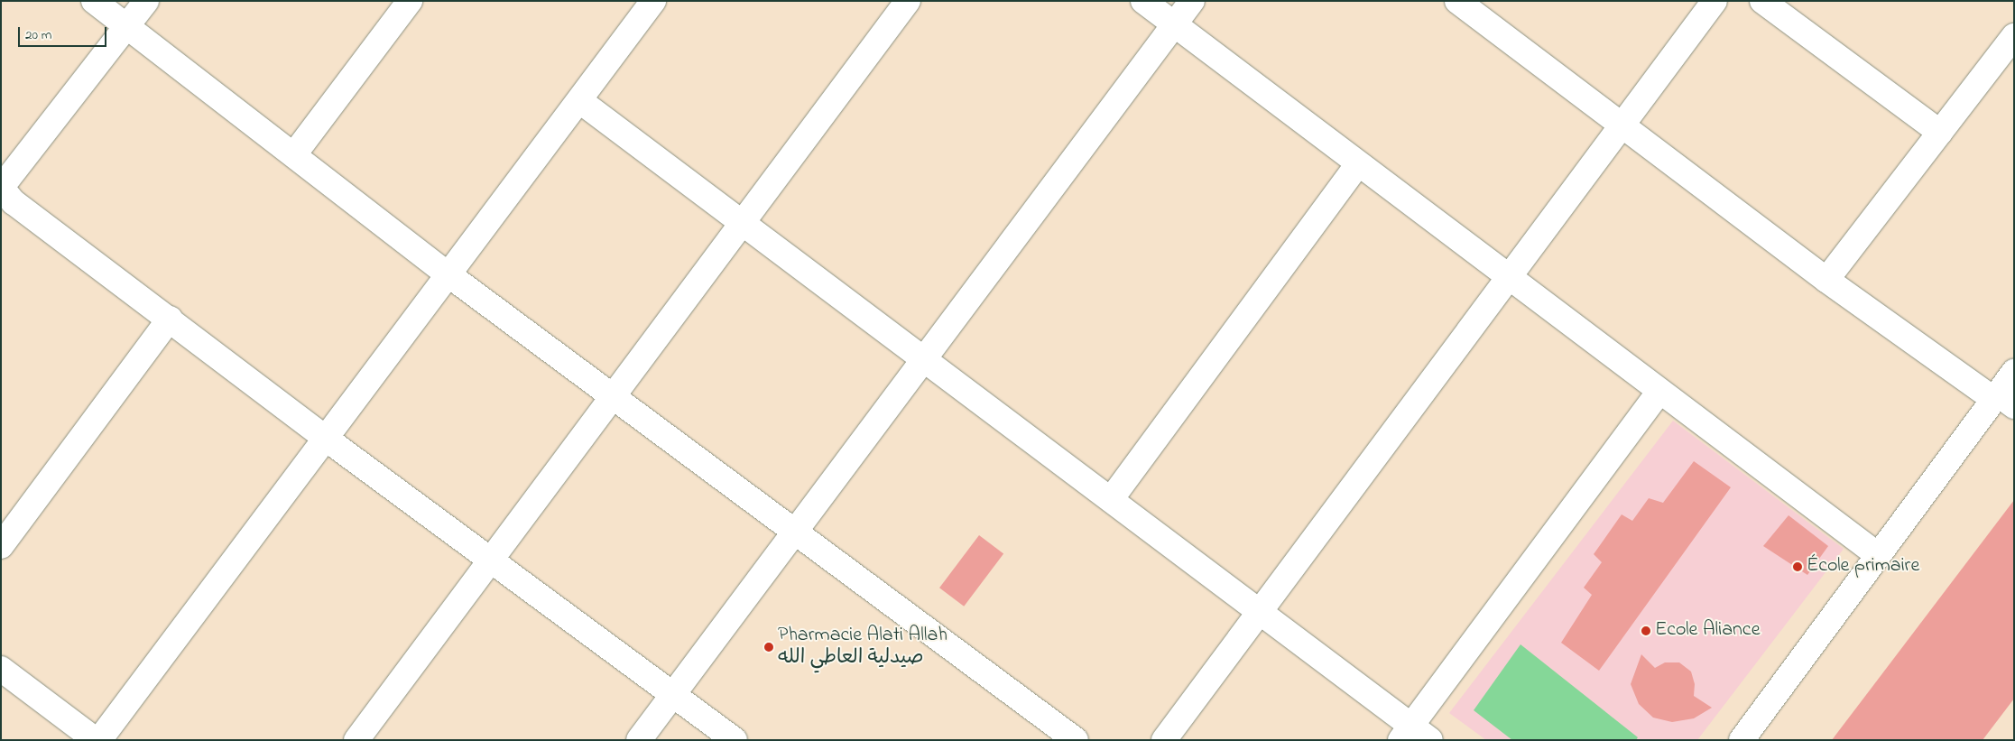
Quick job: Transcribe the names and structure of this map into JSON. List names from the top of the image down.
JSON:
{
  "places": ["École primaire", "Ecole Aliance", "Pharmacie Alati Allah صيدلية العاطي الله"],
  "scale_bar": "20 m"
}
